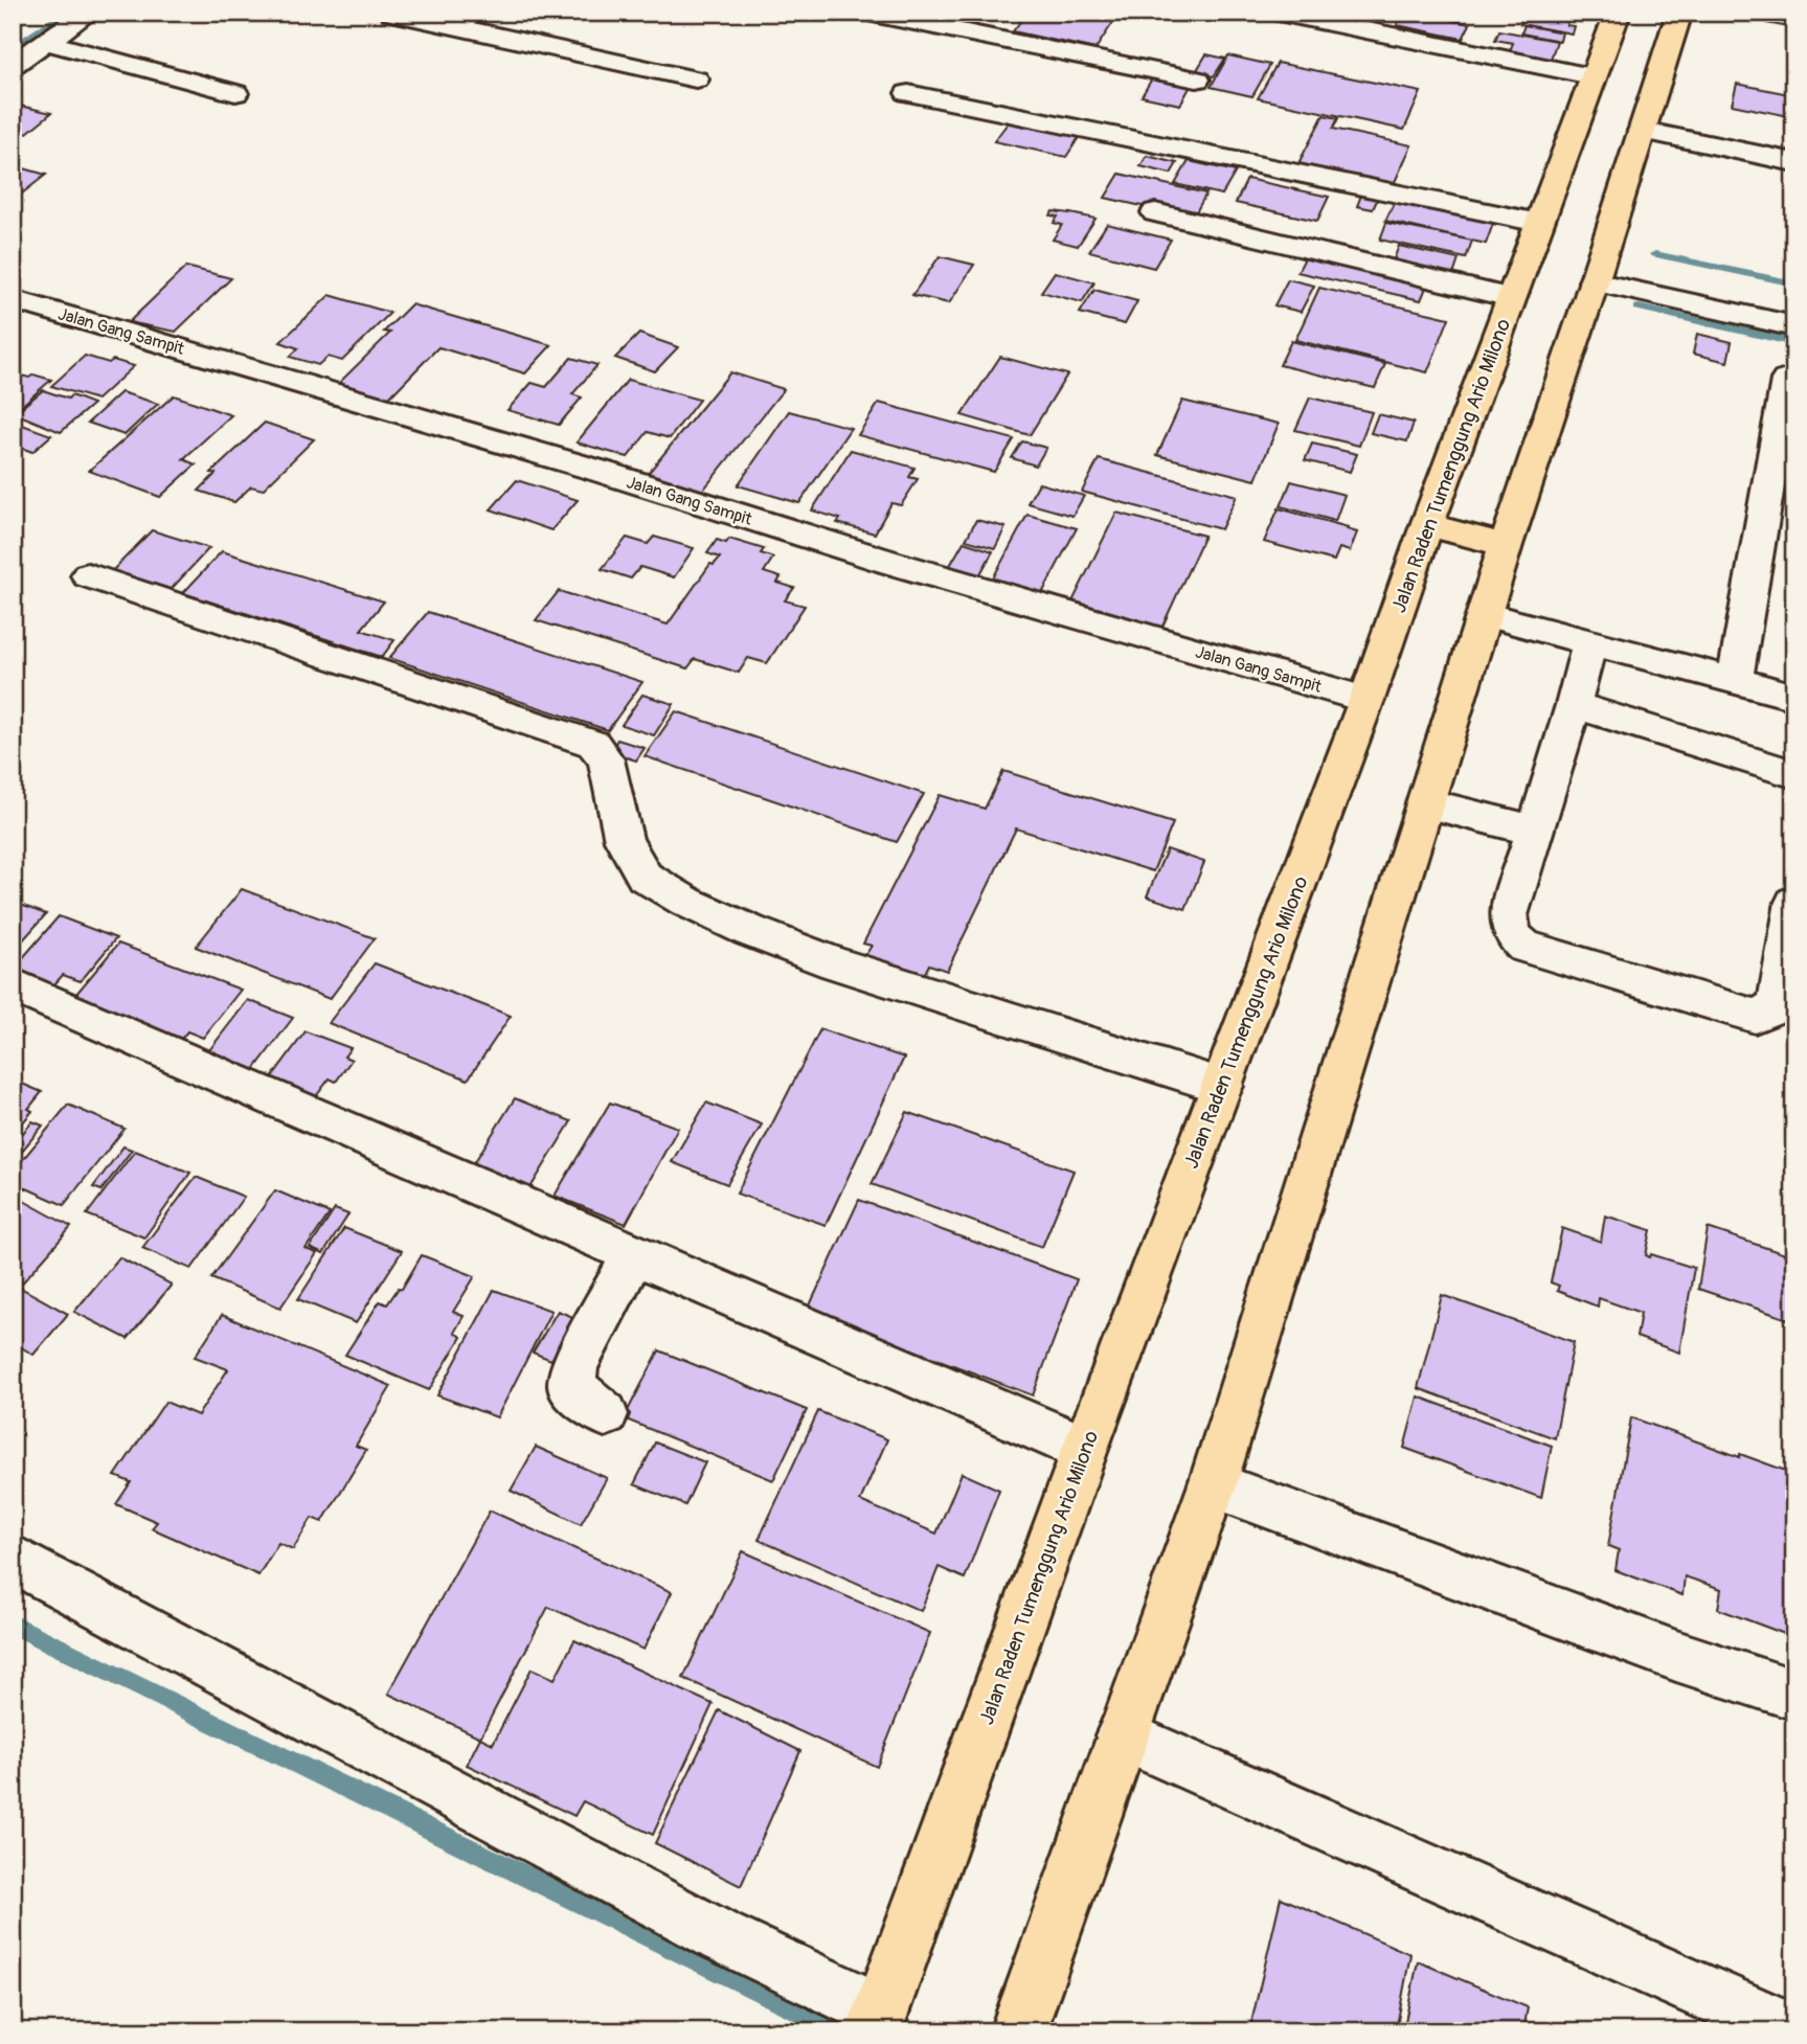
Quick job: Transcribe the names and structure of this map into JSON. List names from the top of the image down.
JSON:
{
  "streets": {
    "highway": ["Jalan Raden Tumenggung Ario Milono"],
    "street": ["Jalan Gang Sampit"]
  },
  "crossings": [
    ["Jalan Gang Sampit", "Jalan Raden Tumenggung Ario Milono"]
  ]
}
